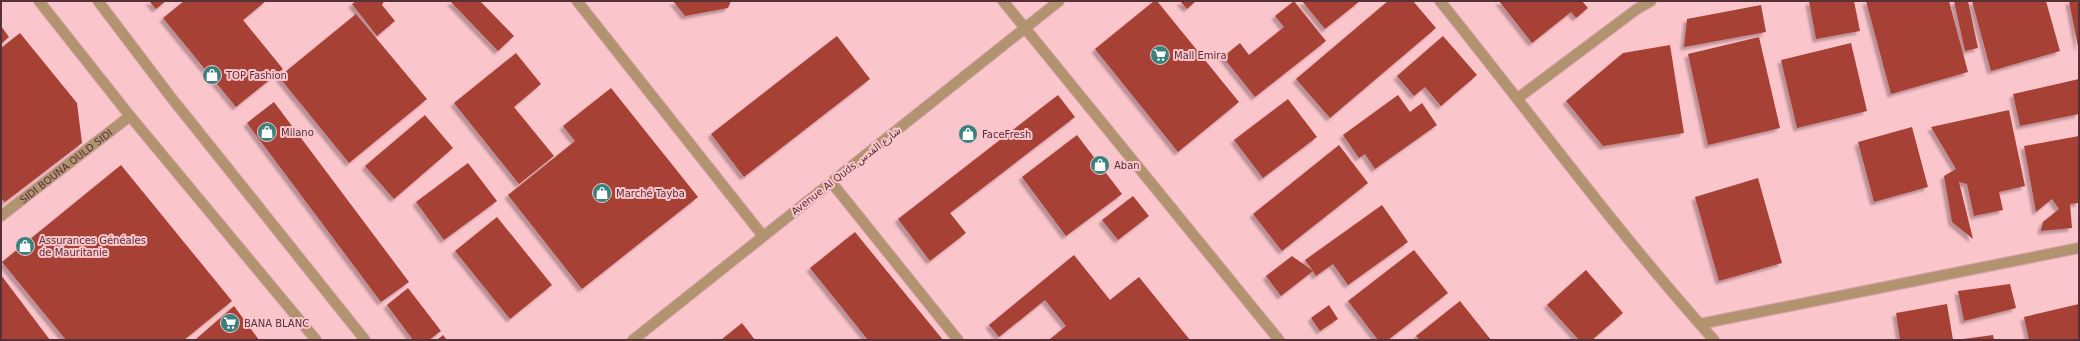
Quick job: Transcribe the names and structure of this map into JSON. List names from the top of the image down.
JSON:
{
  "streets": {
    "street": ["SIDI BOUNA OULD SIDI", "Avenue Al Quds شارع القدس"]
  },
  "places": {
    "supermarket": ["Mall Emira", "BANA BLANC"],
    "shop": [
      "TOP Fashion",
      "Milano",
      "FaceFresh",
      "Aban",
      "Marché Tayba",
      "Assurances Généales de Mauritanie"
    ]
  }
}
